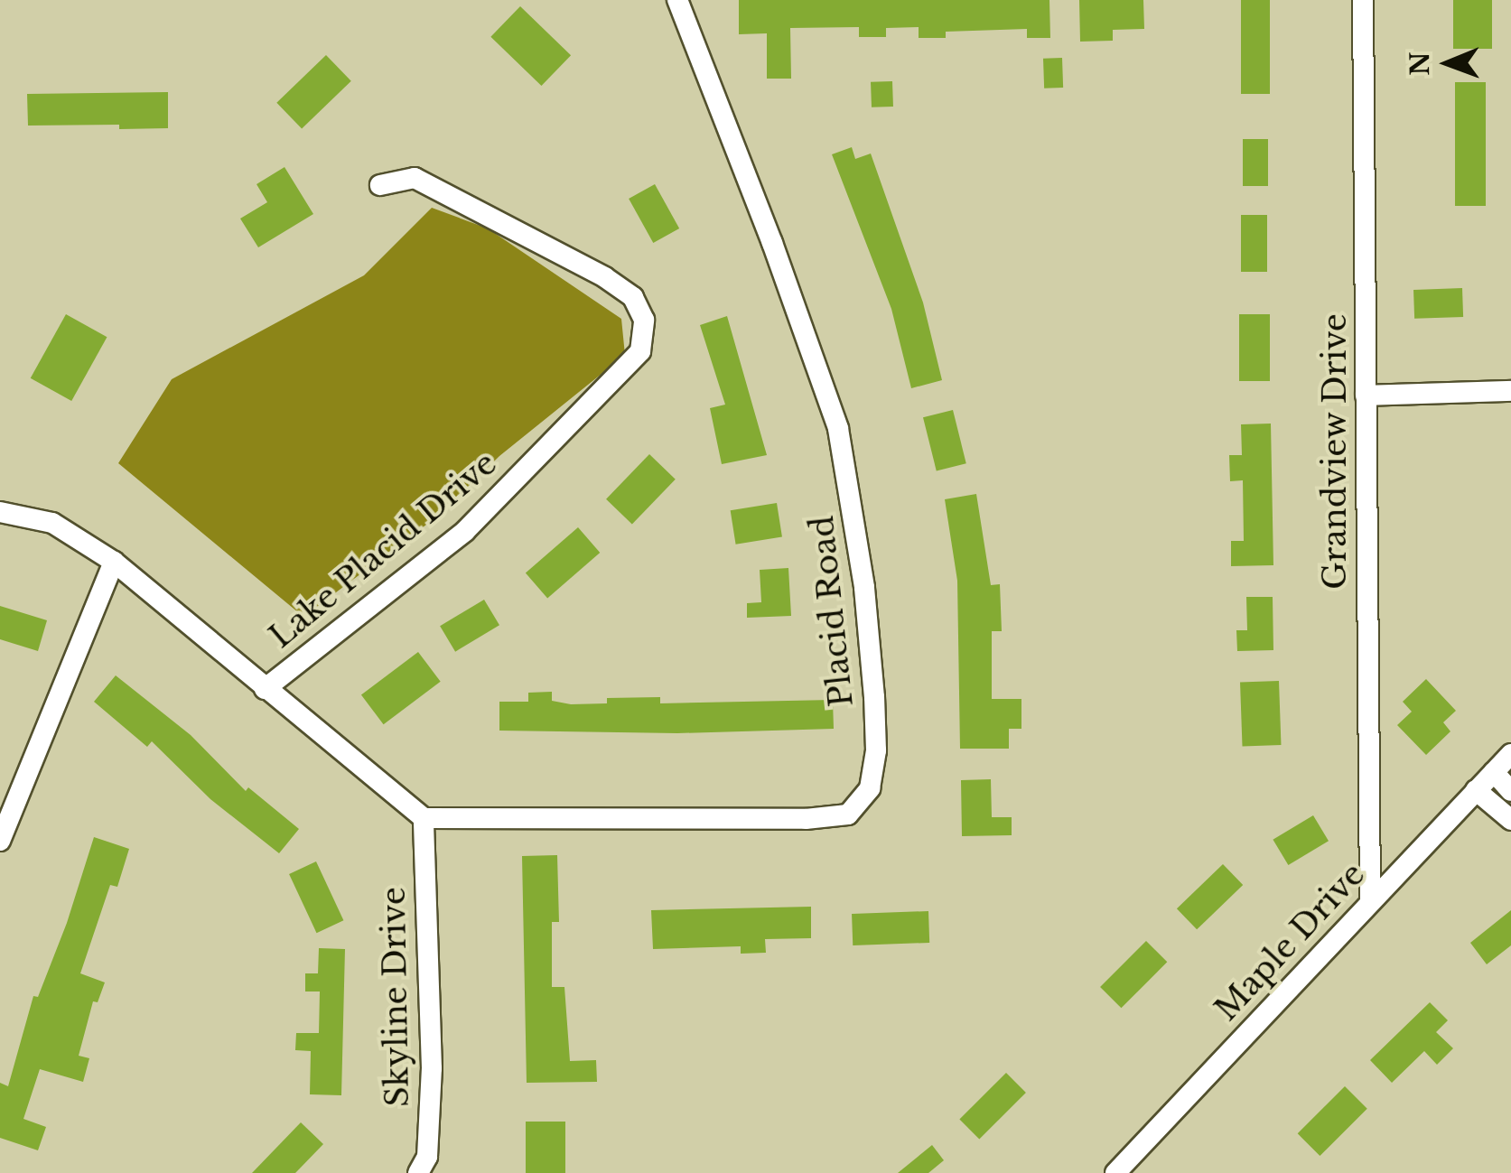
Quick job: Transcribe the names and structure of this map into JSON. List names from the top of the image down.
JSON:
{
  "streets": {
    "street": [
      "Grandview Drive",
      "Lake Placid Drive",
      "Placid Road",
      "Maple Drive",
      "Skyline Drive"
    ]
  },
  "crossings": [
    ["Grandview Drive", "Maple Drive"],
    ["Placid Road", "Skyline Drive"]
  ],
  "north": "left"
}
